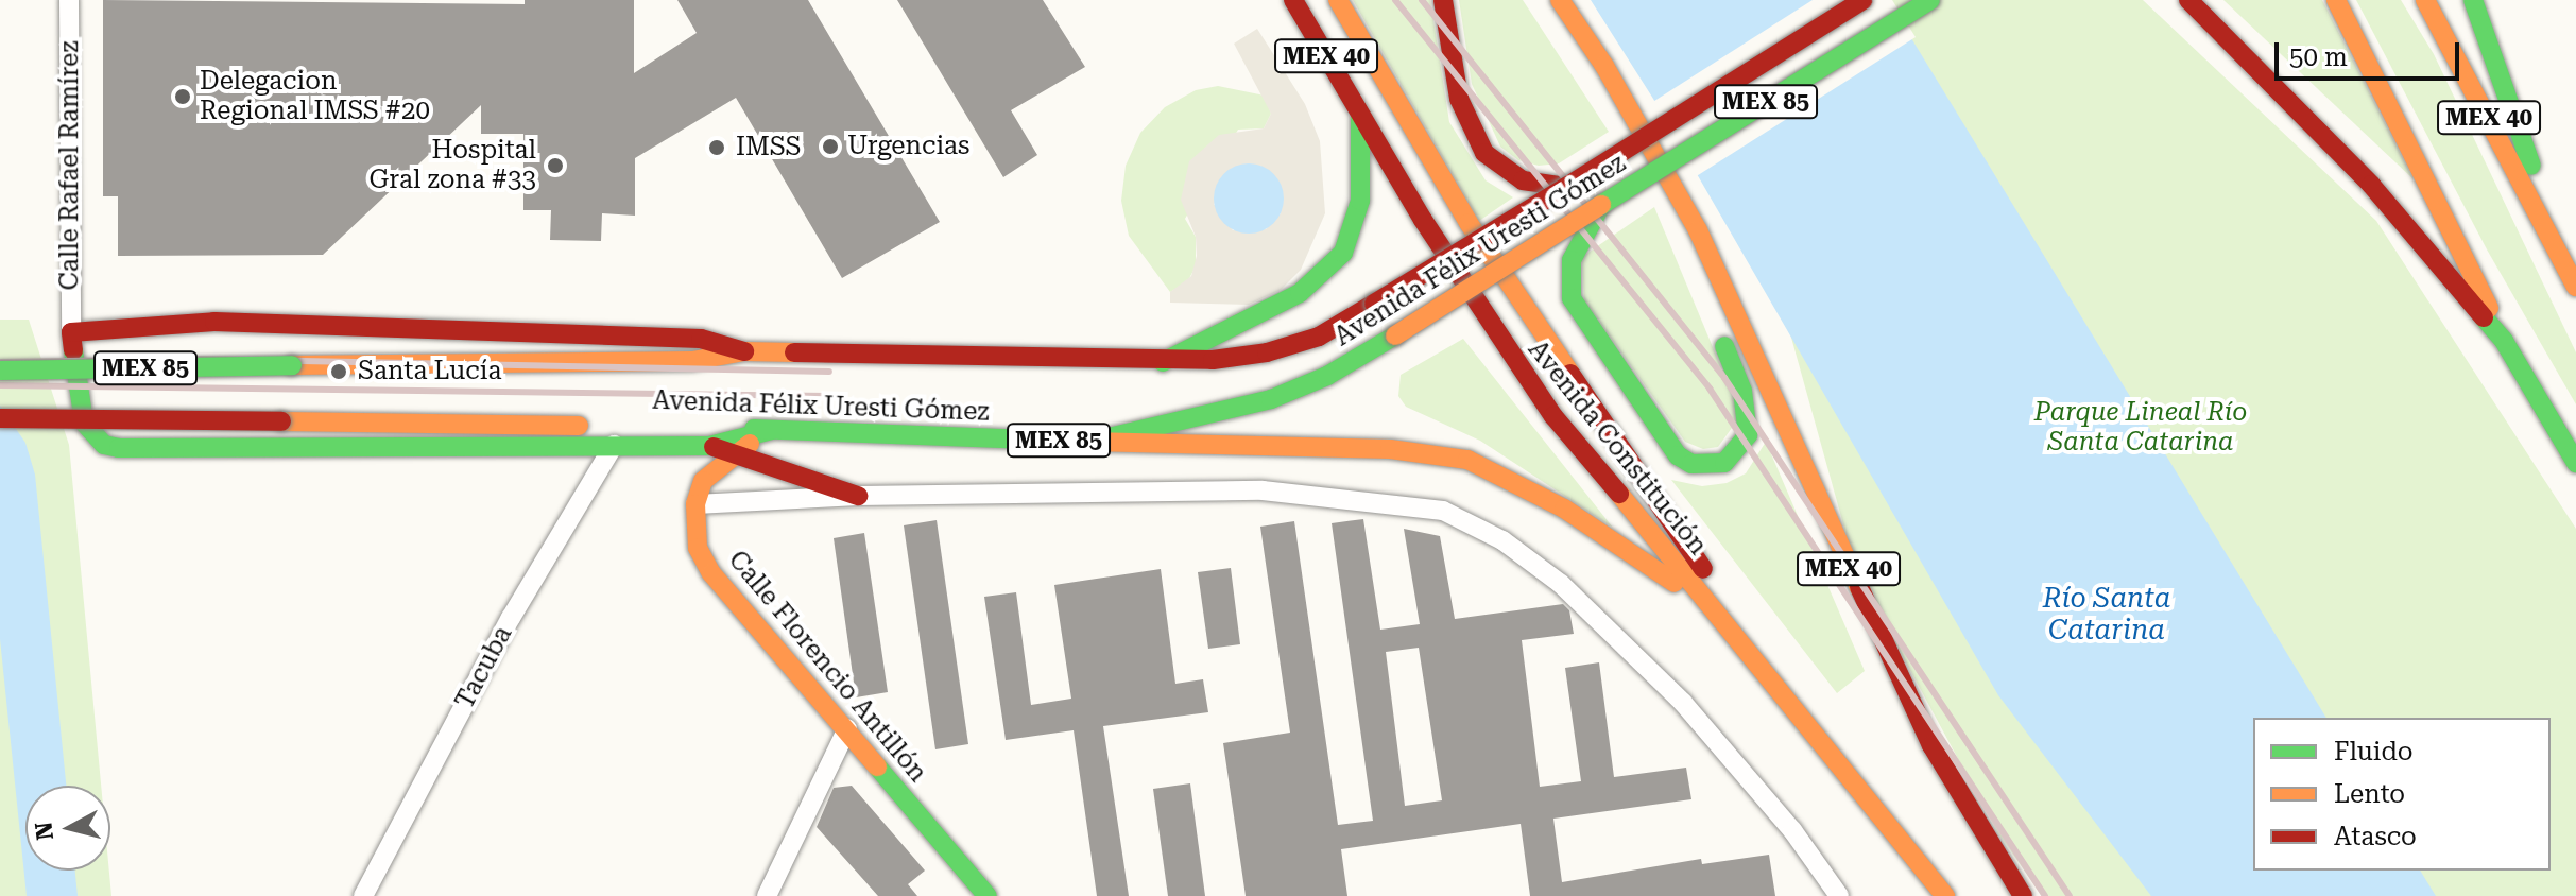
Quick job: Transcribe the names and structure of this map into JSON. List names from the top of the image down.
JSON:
{
  "streets": {
    "main road": [
      "MEX 40",
      "MEX 85",
      "Avenida Félix Uresti Gómez",
      "Avenida Constitución",
      "Calle Florencio Antillón"
    ],
    "street": ["Calle Rafael Ramírez", "Tacuba"]
  },
  "water": ["Río Santa Catarina"],
  "parks": ["Parque Lineal Río Santa Catarina"],
  "places": [
    "Delegacion Regional IMSS #20",
    "Urgencias",
    "IMSS",
    "Hospital Gral zona #33",
    "Santa Lucía"
  ],
  "legend": ["Fluido", "Lento", "Atasco"],
  "scale_bar": "50 m",
  "north": "left"
}
